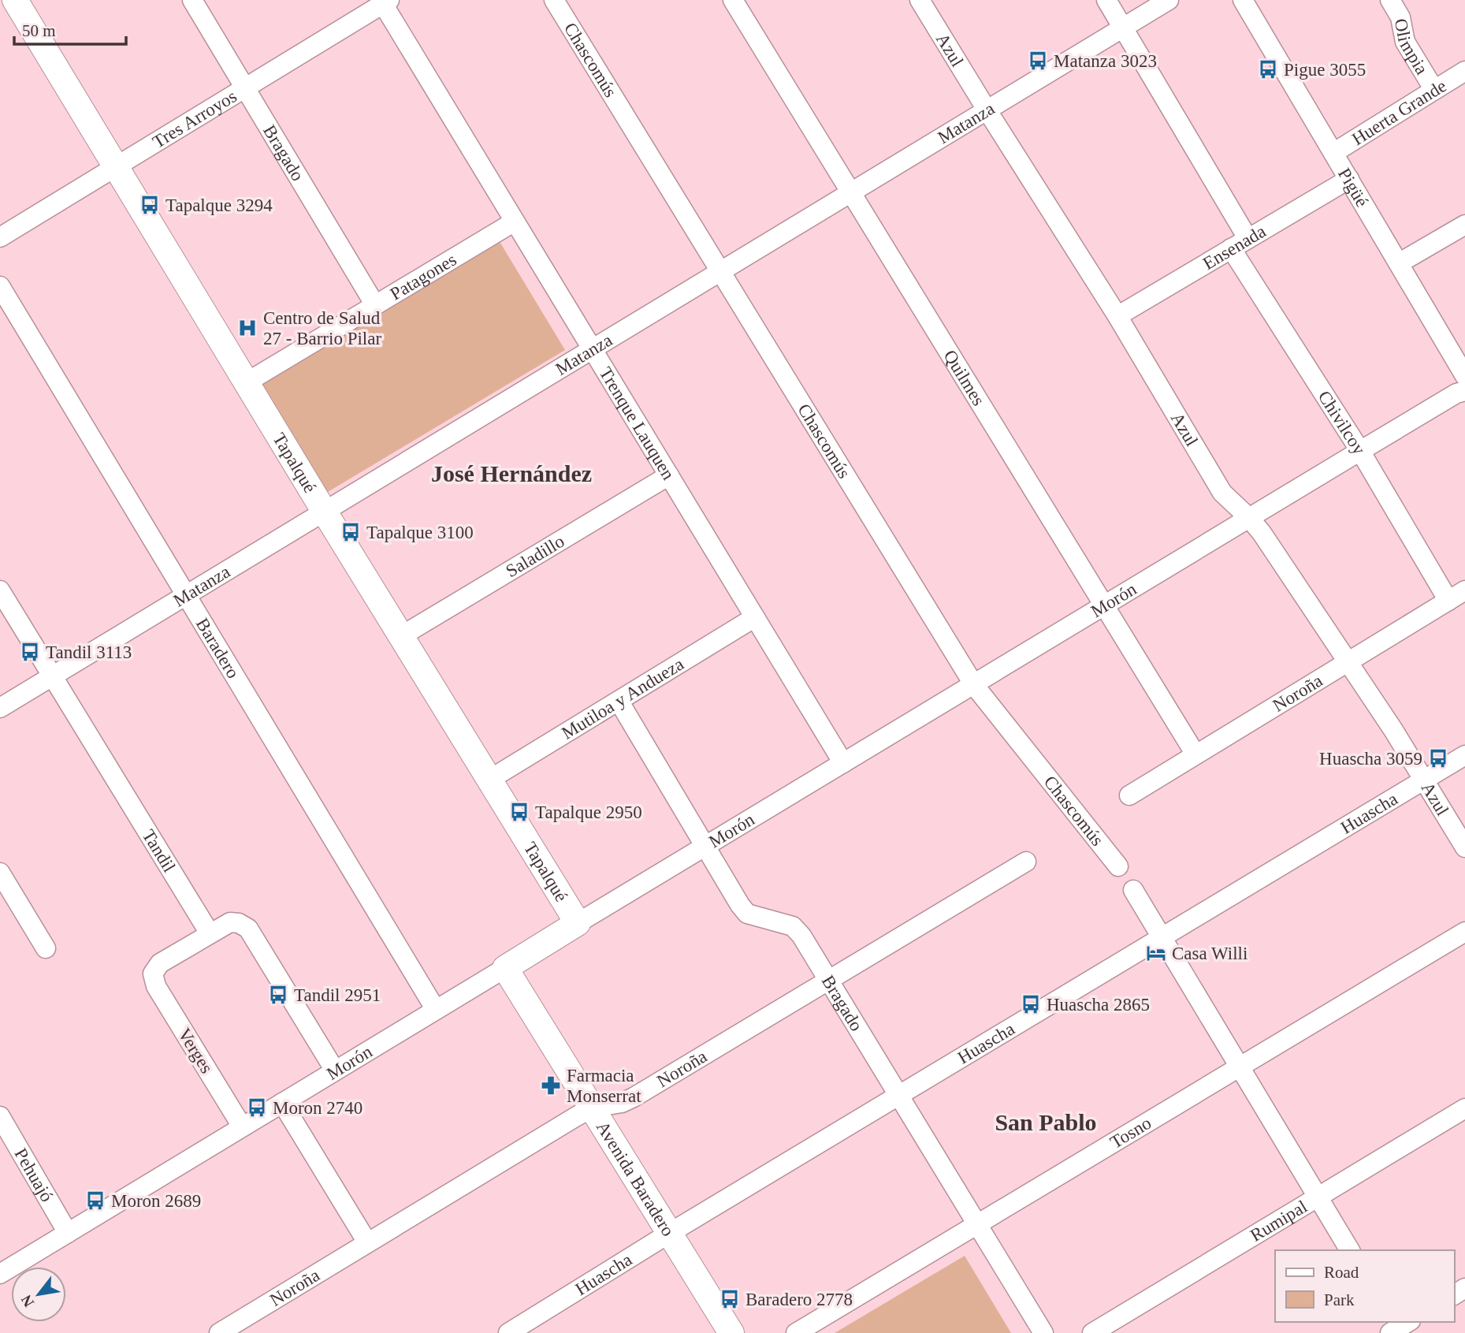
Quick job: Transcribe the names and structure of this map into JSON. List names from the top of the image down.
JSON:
{
  "streets": {
    "main road": ["Tapalqué", "Morón", "Avenida Baradero"],
    "street": [
      "Olimpia",
      "Azul",
      "Chascomús",
      "Huerta Grande",
      "Tres Arroyos",
      "Matanza",
      "Bragado",
      "Pigüé",
      "Ensenada",
      "Patagones",
      "Quilmes",
      "Chivilcoy",
      "Trenque Lauquen",
      "Saladillo",
      "Baradero",
      "Noroña",
      "Mutiloa y Andueza",
      "Huascha",
      "Tandil",
      "Verges",
      "Tosno",
      "Pehuajó",
      "Rumipal"
    ]
  },
  "crossings": [
    ["Olimpia", "Huerta Grande"],
    ["Azul", "Matanza"],
    ["Azul", "Ensenada"],
    ["Azul", "Morón"],
    ["Azul", "Noroña"],
    ["Azul", "Huascha"],
    ["Chascomús", "Matanza"],
    ["Chascomús", "Morón"],
    ["Huerta Grande", "Pigüé"],
    ["Tres Arroyos", "Bragado"],
    ["Tres Arroyos", "Trenque Lauquen"],
    ["Tres Arroyos", "Tapalqué"],
    ["Matanza", "Quilmes"],
    ["Matanza", "Chivilcoy"],
    ["Matanza", "Trenque Lauquen"],
    ["Matanza", "Tapalqué"],
    ["Matanza", "Baradero"],
    ["Matanza", "Tandil"],
    ["Bragado", "Patagones"],
    ["Bragado", "Morón"],
    ["Bragado", "Noroña"],
    ["Bragado", "Mutiloa y Andueza"],
    ["Bragado", "Huascha"],
    ["Bragado", "Tosno"],
    ["Pigüé", "Ensenada"],
    ["Ensenada", "Chivilcoy"],
    ["Patagones", "Trenque Lauquen"],
    ["Patagones", "Tapalqué"],
    ["Quilmes", "Morón"],
    ["Quilmes", "Noroña"],
    ["Chivilcoy", "Morón"],
    ["Chivilcoy", "Noroña"],
    ["Trenque Lauquen", "Saladillo"],
    ["Trenque Lauquen", "Morón"],
    ["Trenque Lauquen", "Mutiloa y Andueza"],
    ["Tapalqué", "Saladillo"],
    ["Tapalqué", "Morón"],
    ["Tapalqué", "Mutiloa y Andueza"],
    ["Morón", "Baradero"],
    ["Morón", "Verges"],
    ["Morón", "Pehuajó"],
    ["Morón", "Avenida Baradero"],
    ["Noroña", "Avenida Baradero"],
    ["Huascha", "Avenida Baradero"],
    ["Tandil", "Verges"]
  ],
  "districts": ["José Hernández", "San Pablo"],
  "places": {
    "bus stop": [
      "Matanza 3023",
      "Pigue 3055",
      "Tapalque 3294",
      "Tapalque 3100",
      "Tandil 3113",
      "Huascha 3059",
      "Tapalque 2950",
      "Tandil 2951",
      "Huascha 2865",
      "Moron 2740",
      "Moron 2689",
      "Baradero 2778"
    ],
    "hospital": ["Centro de Salud 27 - Barrio Pilar"],
    "hotel": ["Casa Willi"],
    "pharmacy": ["Farmacia Monserrat"]
  },
  "legend": ["Road", "Park"],
  "scale_bar": "50 m",
  "north": "bottom left"
}
